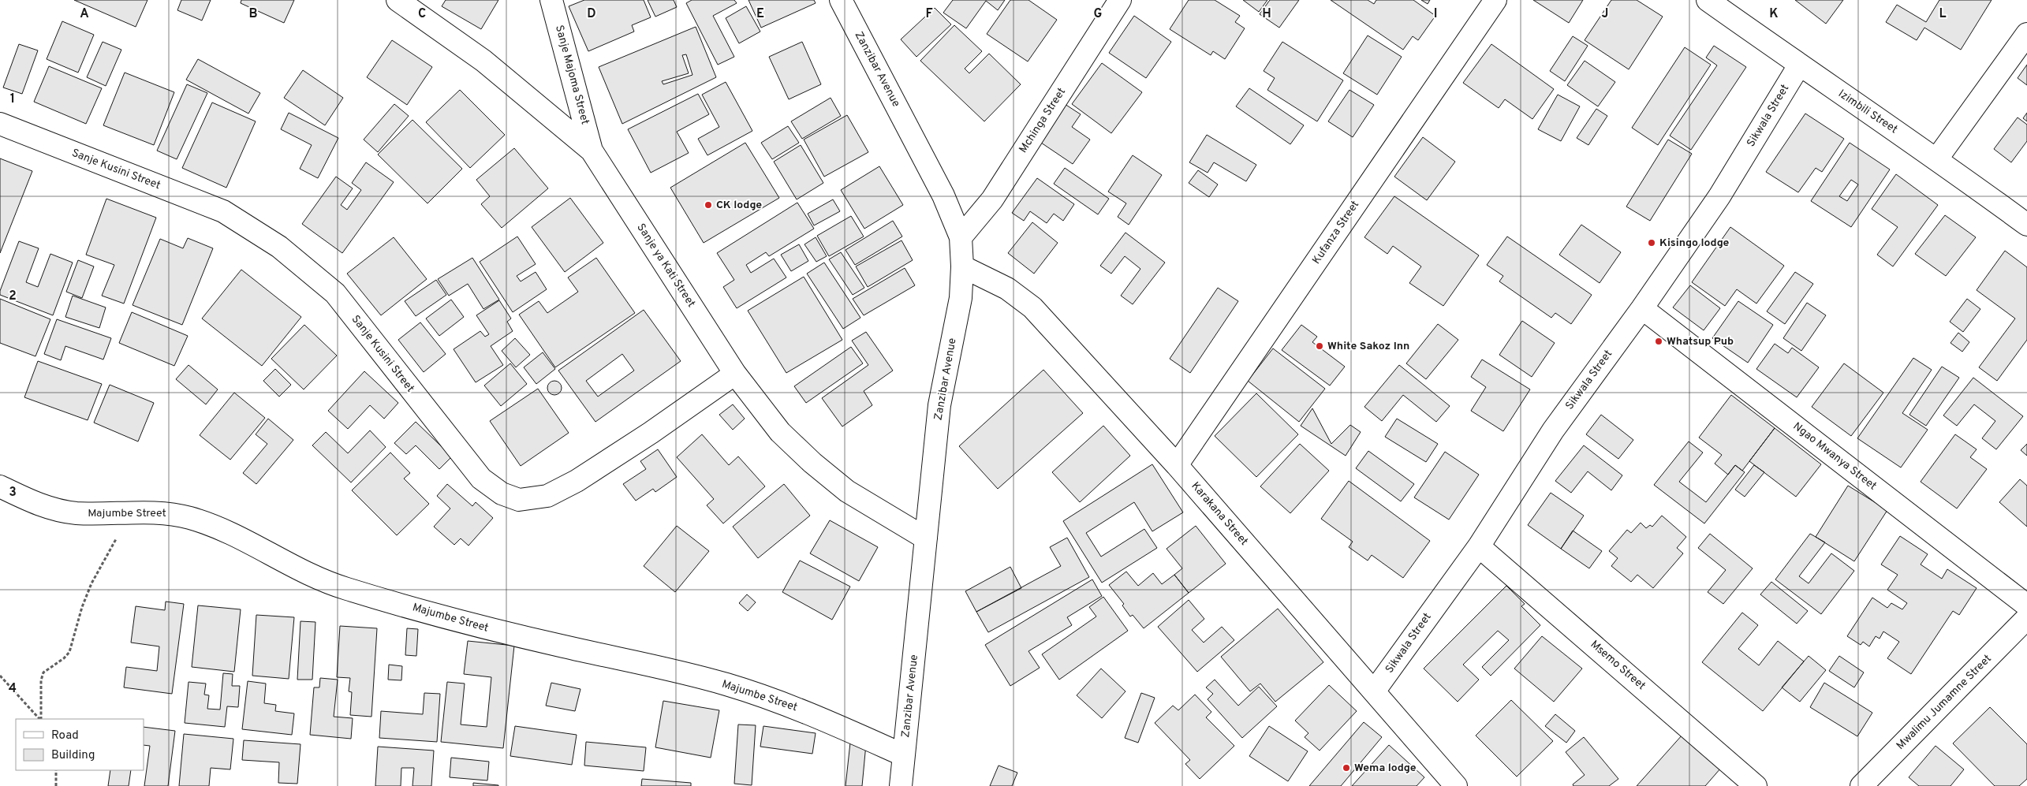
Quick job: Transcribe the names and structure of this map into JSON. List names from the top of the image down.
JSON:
{
  "streets": {
    "street": [
      "Zanzibar Avenue",
      "Sanje Majoma Street",
      "Izimbili Street",
      "Sikwala Street",
      "Mchinga Street",
      "Sanje Kusini Street",
      "Kufanza Street",
      "Sanje ya Kati Street",
      "Ngao Mwanya Street",
      "Majumbe Street",
      "Karakana Street",
      "Msemo Street",
      "Mwalimu Jumamne Street"
    ]
  },
  "crossings": [
    ["Zanzibar Avenue", "Mchinga Street"],
    ["Zanzibar Avenue", "Sanje ya Kati Street"],
    ["Zanzibar Avenue", "Majumbe Street"],
    ["Zanzibar Avenue", "Karakana Street"],
    ["Sanje Majoma Street", "Sanje ya Kati Street"],
    ["Izimbili Street", "Sikwala Street"],
    ["Sikwala Street", "Ngao Mwanya Street"],
    ["Sikwala Street", "Karakana Street"],
    ["Sikwala Street", "Msemo Street"],
    ["Sanje Kusini Street", "Sanje ya Kati Street"],
    ["Kufanza Street", "Karakana Street"]
  ],
  "places": [
    "CK lodge",
    "Kisingo lodge",
    "Whatsup Pub",
    "White Sakoz Inn",
    "Wema lodge"
  ],
  "legend": ["Road", "Building"],
  "grid": {
    "columns": [
      "A",
      "B",
      "C",
      "D",
      "E",
      "F",
      "G",
      "H",
      "I",
      "J",
      "K",
      "L"
    ],
    "rows": [
      "1",
      "2",
      "3",
      "4"
    ]
  }
}
